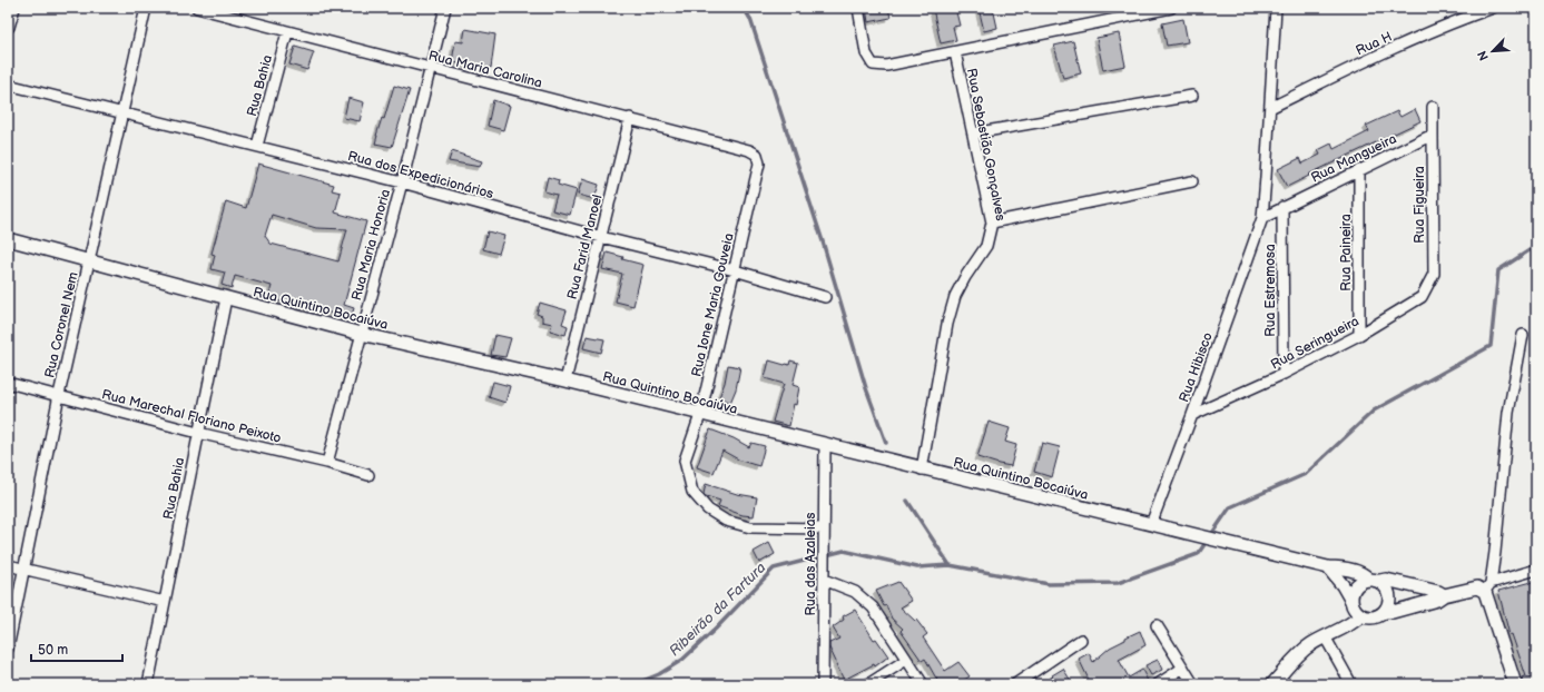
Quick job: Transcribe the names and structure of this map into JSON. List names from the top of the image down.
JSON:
{
  "streets": {
    "street": [
      "Rua H",
      "Rua Maria Carolina",
      "Rua Bahia",
      "Rua Sebastião Gonçalves",
      "Rua Mangueira",
      "Rua dos Expedicionários",
      "Rua Figueira",
      "Rua Maria Honoria",
      "Rua Farid Manoel",
      "Rua Paineira",
      "Rua Estremosa",
      "Rua Ione Maria Gouveia",
      "Rua Quintino Bocaiúva",
      "Rua Coronel Nem",
      "Rua Seringueira",
      "Rua Hibisco",
      "Rua Marechal Floriano Peixoto",
      "Rua das Azaleias"
    ]
  },
  "crossings": [
    ["Rua H", "Rua Hibisco"],
    ["Rua Maria Carolina", "Rua Bahia"],
    ["Rua Maria Carolina", "Rua Maria Honoria"],
    ["Rua Maria Carolina", "Rua Farid Manoel"],
    ["Rua Maria Carolina", "Rua Ione Maria Gouveia"],
    ["Rua Bahia", "Rua dos Expedicionários"],
    ["Rua Bahia", "Rua Quintino Bocaiúva"],
    ["Rua Bahia", "Rua Marechal Floriano Peixoto"],
    ["Rua Sebastião Gonçalves", "Rua Quintino Bocaiúva"],
    ["Rua Mangueira", "Rua Figueira"],
    ["Rua Mangueira", "Rua Paineira"],
    ["Rua Mangueira", "Rua Estremosa"],
    ["Rua Mangueira", "Rua Hibisco"],
    ["Rua dos Expedicionários", "Rua Maria Honoria"],
    ["Rua dos Expedicionários", "Rua Farid Manoel"],
    ["Rua dos Expedicionários", "Rua Ione Maria Gouveia"],
    ["Rua dos Expedicionários", "Rua Coronel Nem"],
    ["Rua Figueira", "Rua Seringueira"],
    ["Rua Maria Honoria", "Rua Quintino Bocaiúva"],
    ["Rua Maria Honoria", "Rua Marechal Floriano Peixoto"],
    ["Rua Farid Manoel", "Rua Quintino Bocaiúva"],
    ["Rua Paineira", "Rua Seringueira"],
    ["Rua Estremosa", "Rua Seringueira"],
    ["Rua Ione Maria Gouveia", "Rua Quintino Bocaiúva"],
    ["Rua Ione Maria Gouveia", "Rua das Azaleias"],
    ["Rua Quintino Bocaiúva", "Rua Coronel Nem"],
    ["Rua Quintino Bocaiúva", "Rua Hibisco"],
    ["Rua Quintino Bocaiúva", "Rua das Azaleias"],
    ["Rua Coronel Nem", "Rua Marechal Floriano Peixoto"],
    ["Rua Seringueira", "Rua Hibisco"]
  ],
  "water": ["Ribeirão da Fartura"],
  "scale_bar": "50 m",
  "north": "bottom left"
}
